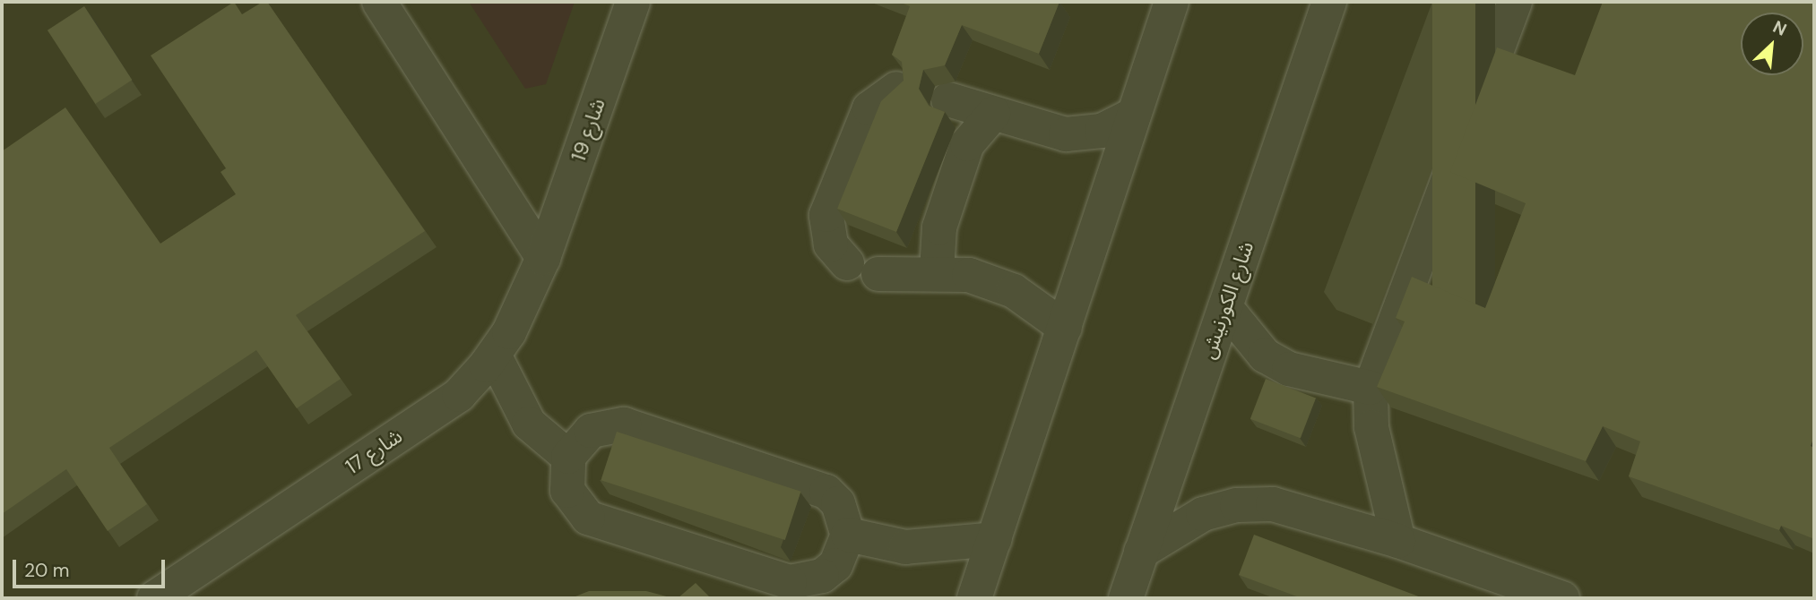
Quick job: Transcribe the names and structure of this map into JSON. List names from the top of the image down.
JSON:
{
  "streets": {
    "street": ["شارع 19", "شارع الكورنيش", "شارع 17"]
  },
  "crossings": [
    ["شارع 19", "شارع 17"]
  ],
  "scale_bar": "20 m",
  "north": "top right"
}
